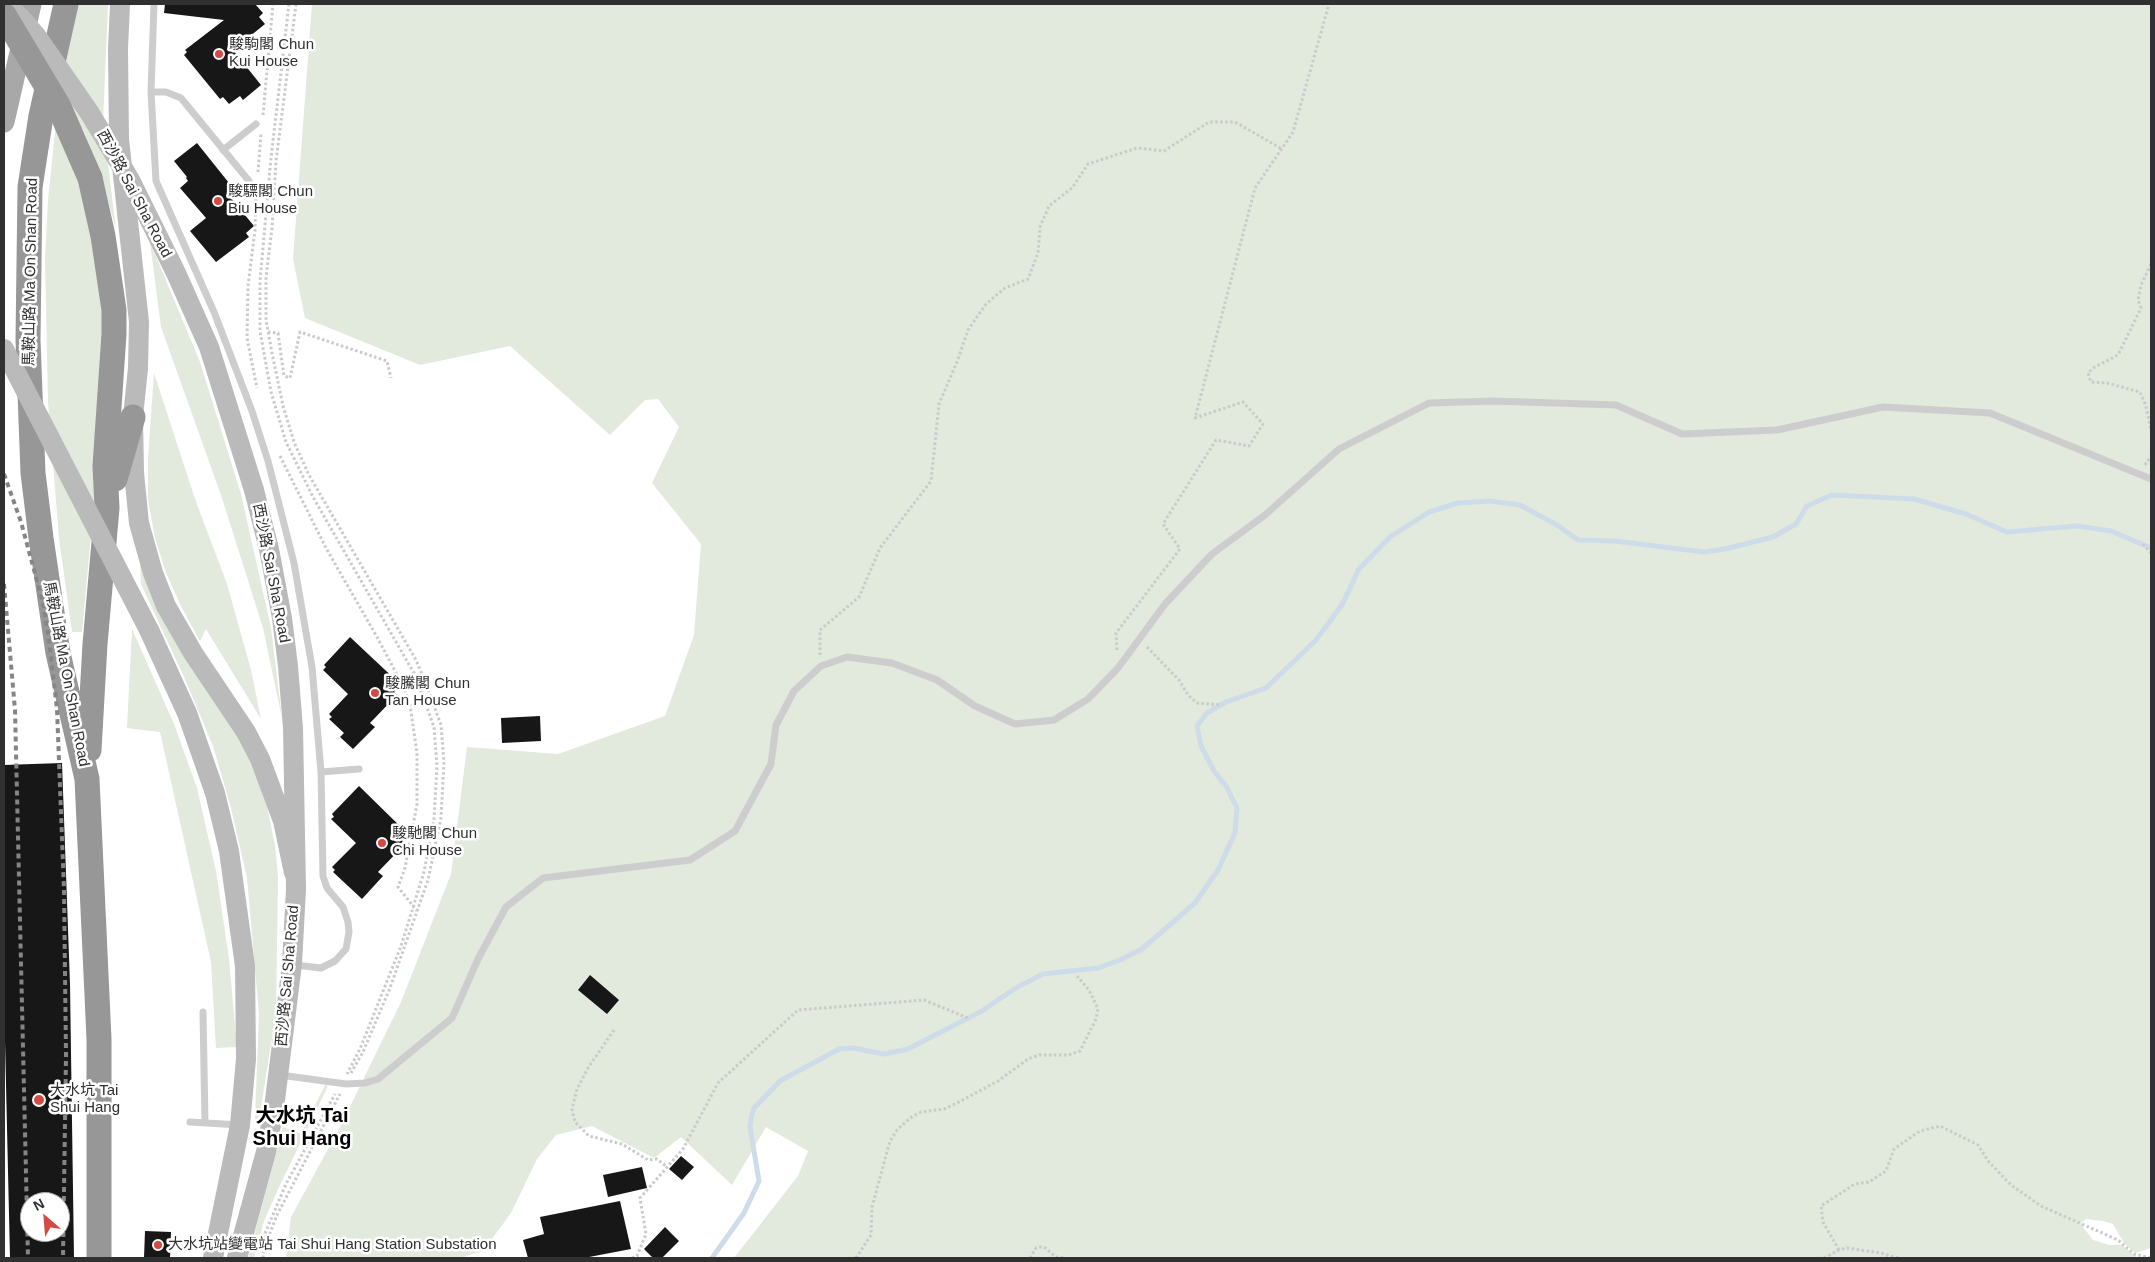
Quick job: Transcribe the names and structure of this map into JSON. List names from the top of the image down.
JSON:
{
  "streets": {
    "highway": ["馬鞍山路 Ma On Shan Road"],
    "main road": ["西沙路 Sai Sha Road"]
  },
  "districts": ["大水坑 Tai Shui Hang"],
  "places": [
    "駿駒閣 Chun Kui House",
    "駿驃閣 Chun Biu House",
    "駿騰閣 Chun Tan House",
    "駿馳閣 Chun Chi House",
    "大水坑 Tai Shui Hang",
    "大水坑站變電站 Tai Shui Hang Station Substation"
  ],
  "north": "top left"
}
